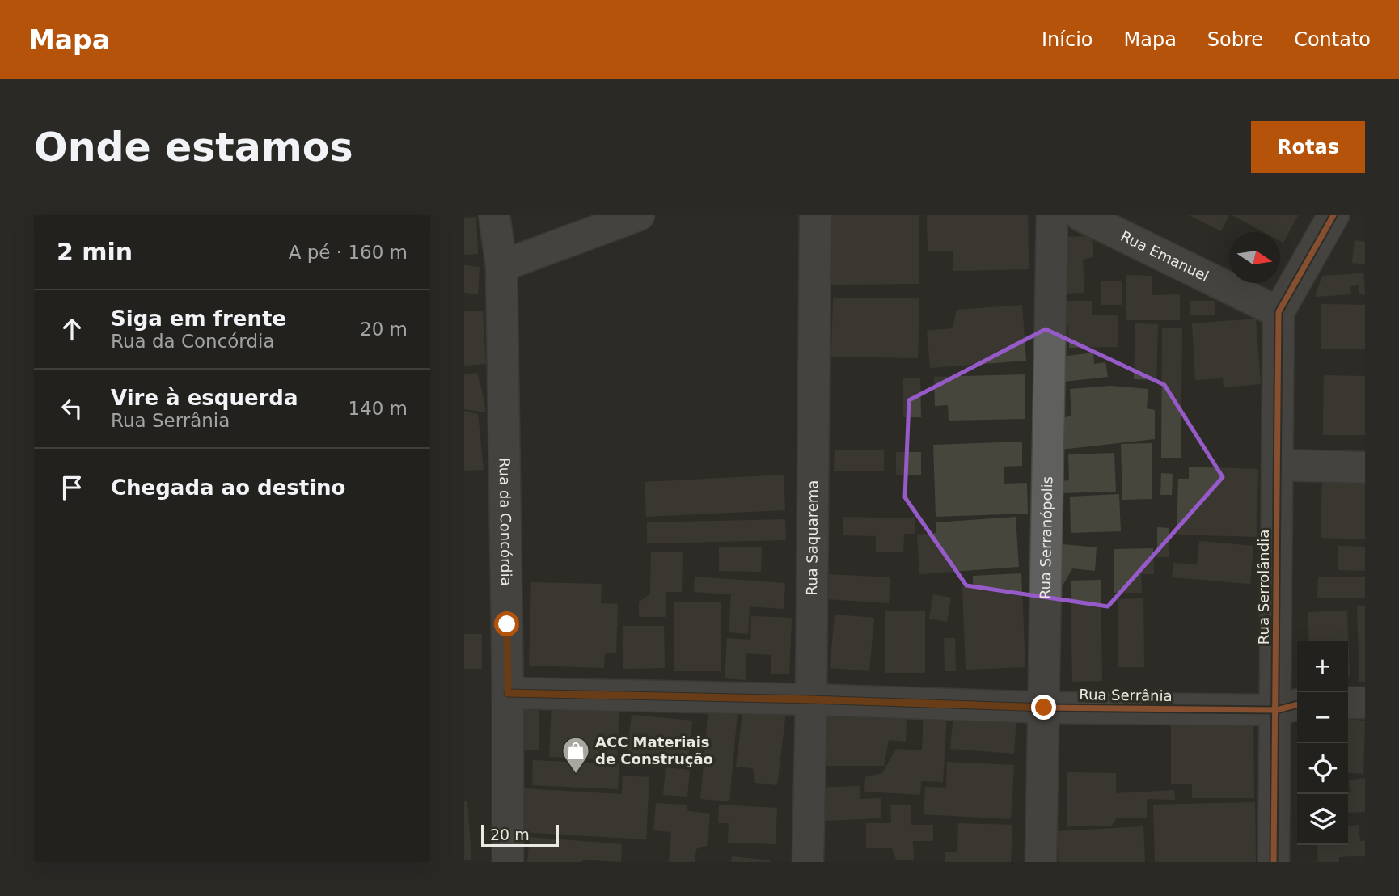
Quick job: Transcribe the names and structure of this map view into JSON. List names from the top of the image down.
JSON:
{
  "streets": {
    "street": [
      "Rua Emanuel",
      "Rua da Concórdia",
      "Rua Saquarema",
      "Rua Serranópolis",
      "Rua Serrolândia",
      "Rua Serrânia"
    ]
  },
  "crossings": [
    ["Rua Emanuel", "Rua Serrolândia"],
    ["Rua da Concórdia", "Rua Serrânia"],
    ["Rua Saquarema", "Rua Serrânia"],
    ["Rua Serranópolis", "Rua Serrânia"],
    ["Rua Serrolândia", "Rua Serrânia"]
  ],
  "places": {
    "shop": ["ACC Materiais de Construção"]
  },
  "scale_bar": "20 m",
  "north": "right",
  "page": {
    "header": "Mapa",
    "nav": [
      "Início",
      "Mapa",
      "Sobre",
      "Contato"
    ],
    "buttons": "Rotas",
    "title": "Onde estamos",
    "heading": ["2 min", "A pé · 160 m"],
    "list": [
      ["Siga em frente", "Rua da Concórdia", "20 m"],
      ["Vire à esquerda", "Rua Serrânia", "140 m"],
      "Chegada ao destino"
    ],
    "map_buttons": ["+", "−"],
    "scale": "20 m"
  }
}
